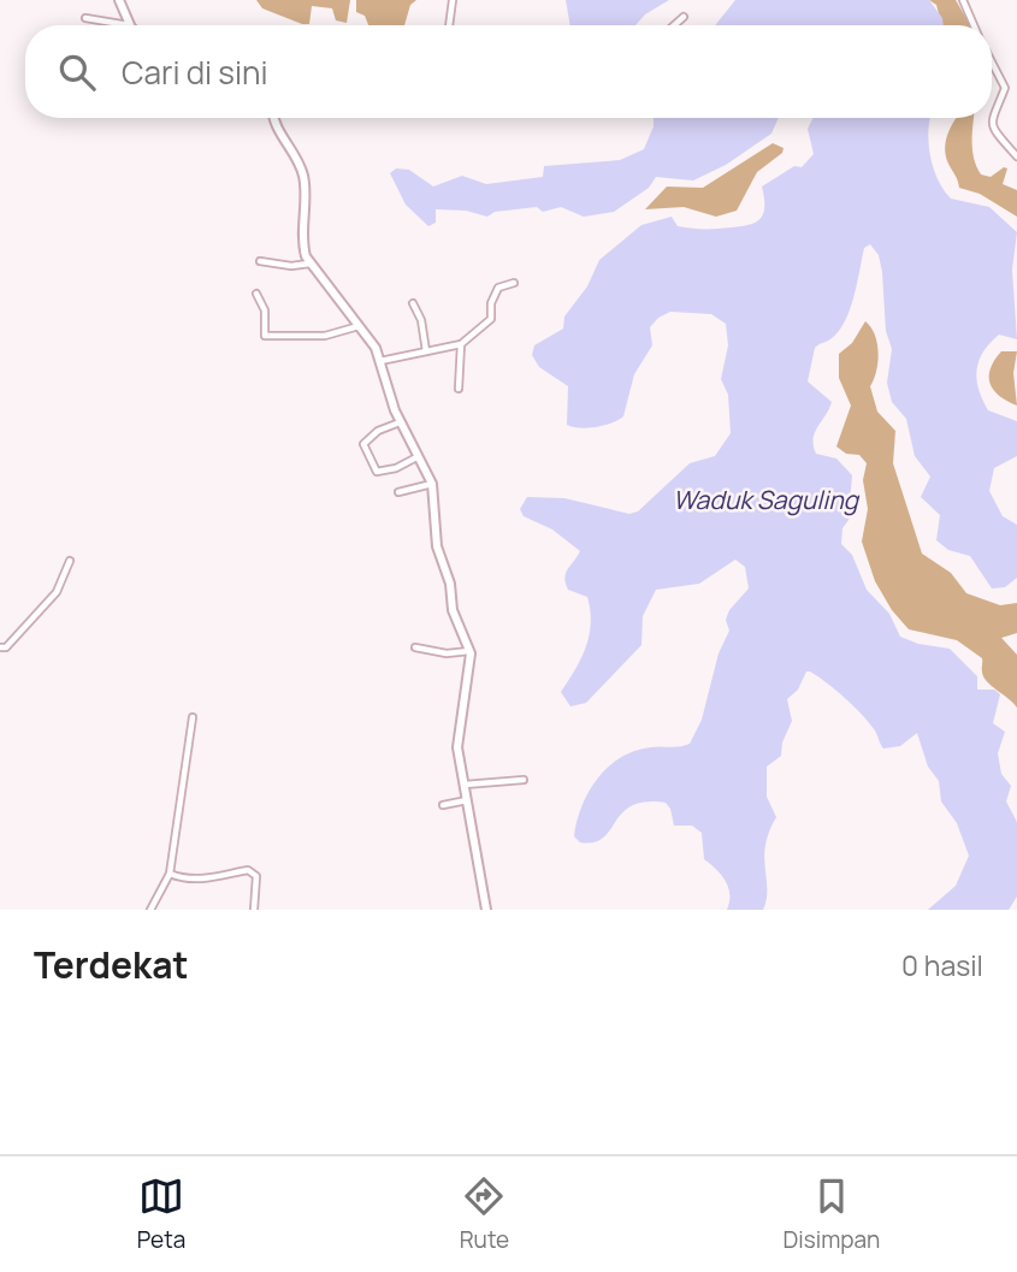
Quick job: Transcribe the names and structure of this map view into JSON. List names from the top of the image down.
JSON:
{
  "water": ["Waduk Saguling"],
  "page": {
    "search": "Cari di sini",
    "heading": ["Terdekat", "0 hasil"],
    "nav": ["Peta", "Rute", "Disimpan"]
  }
}
